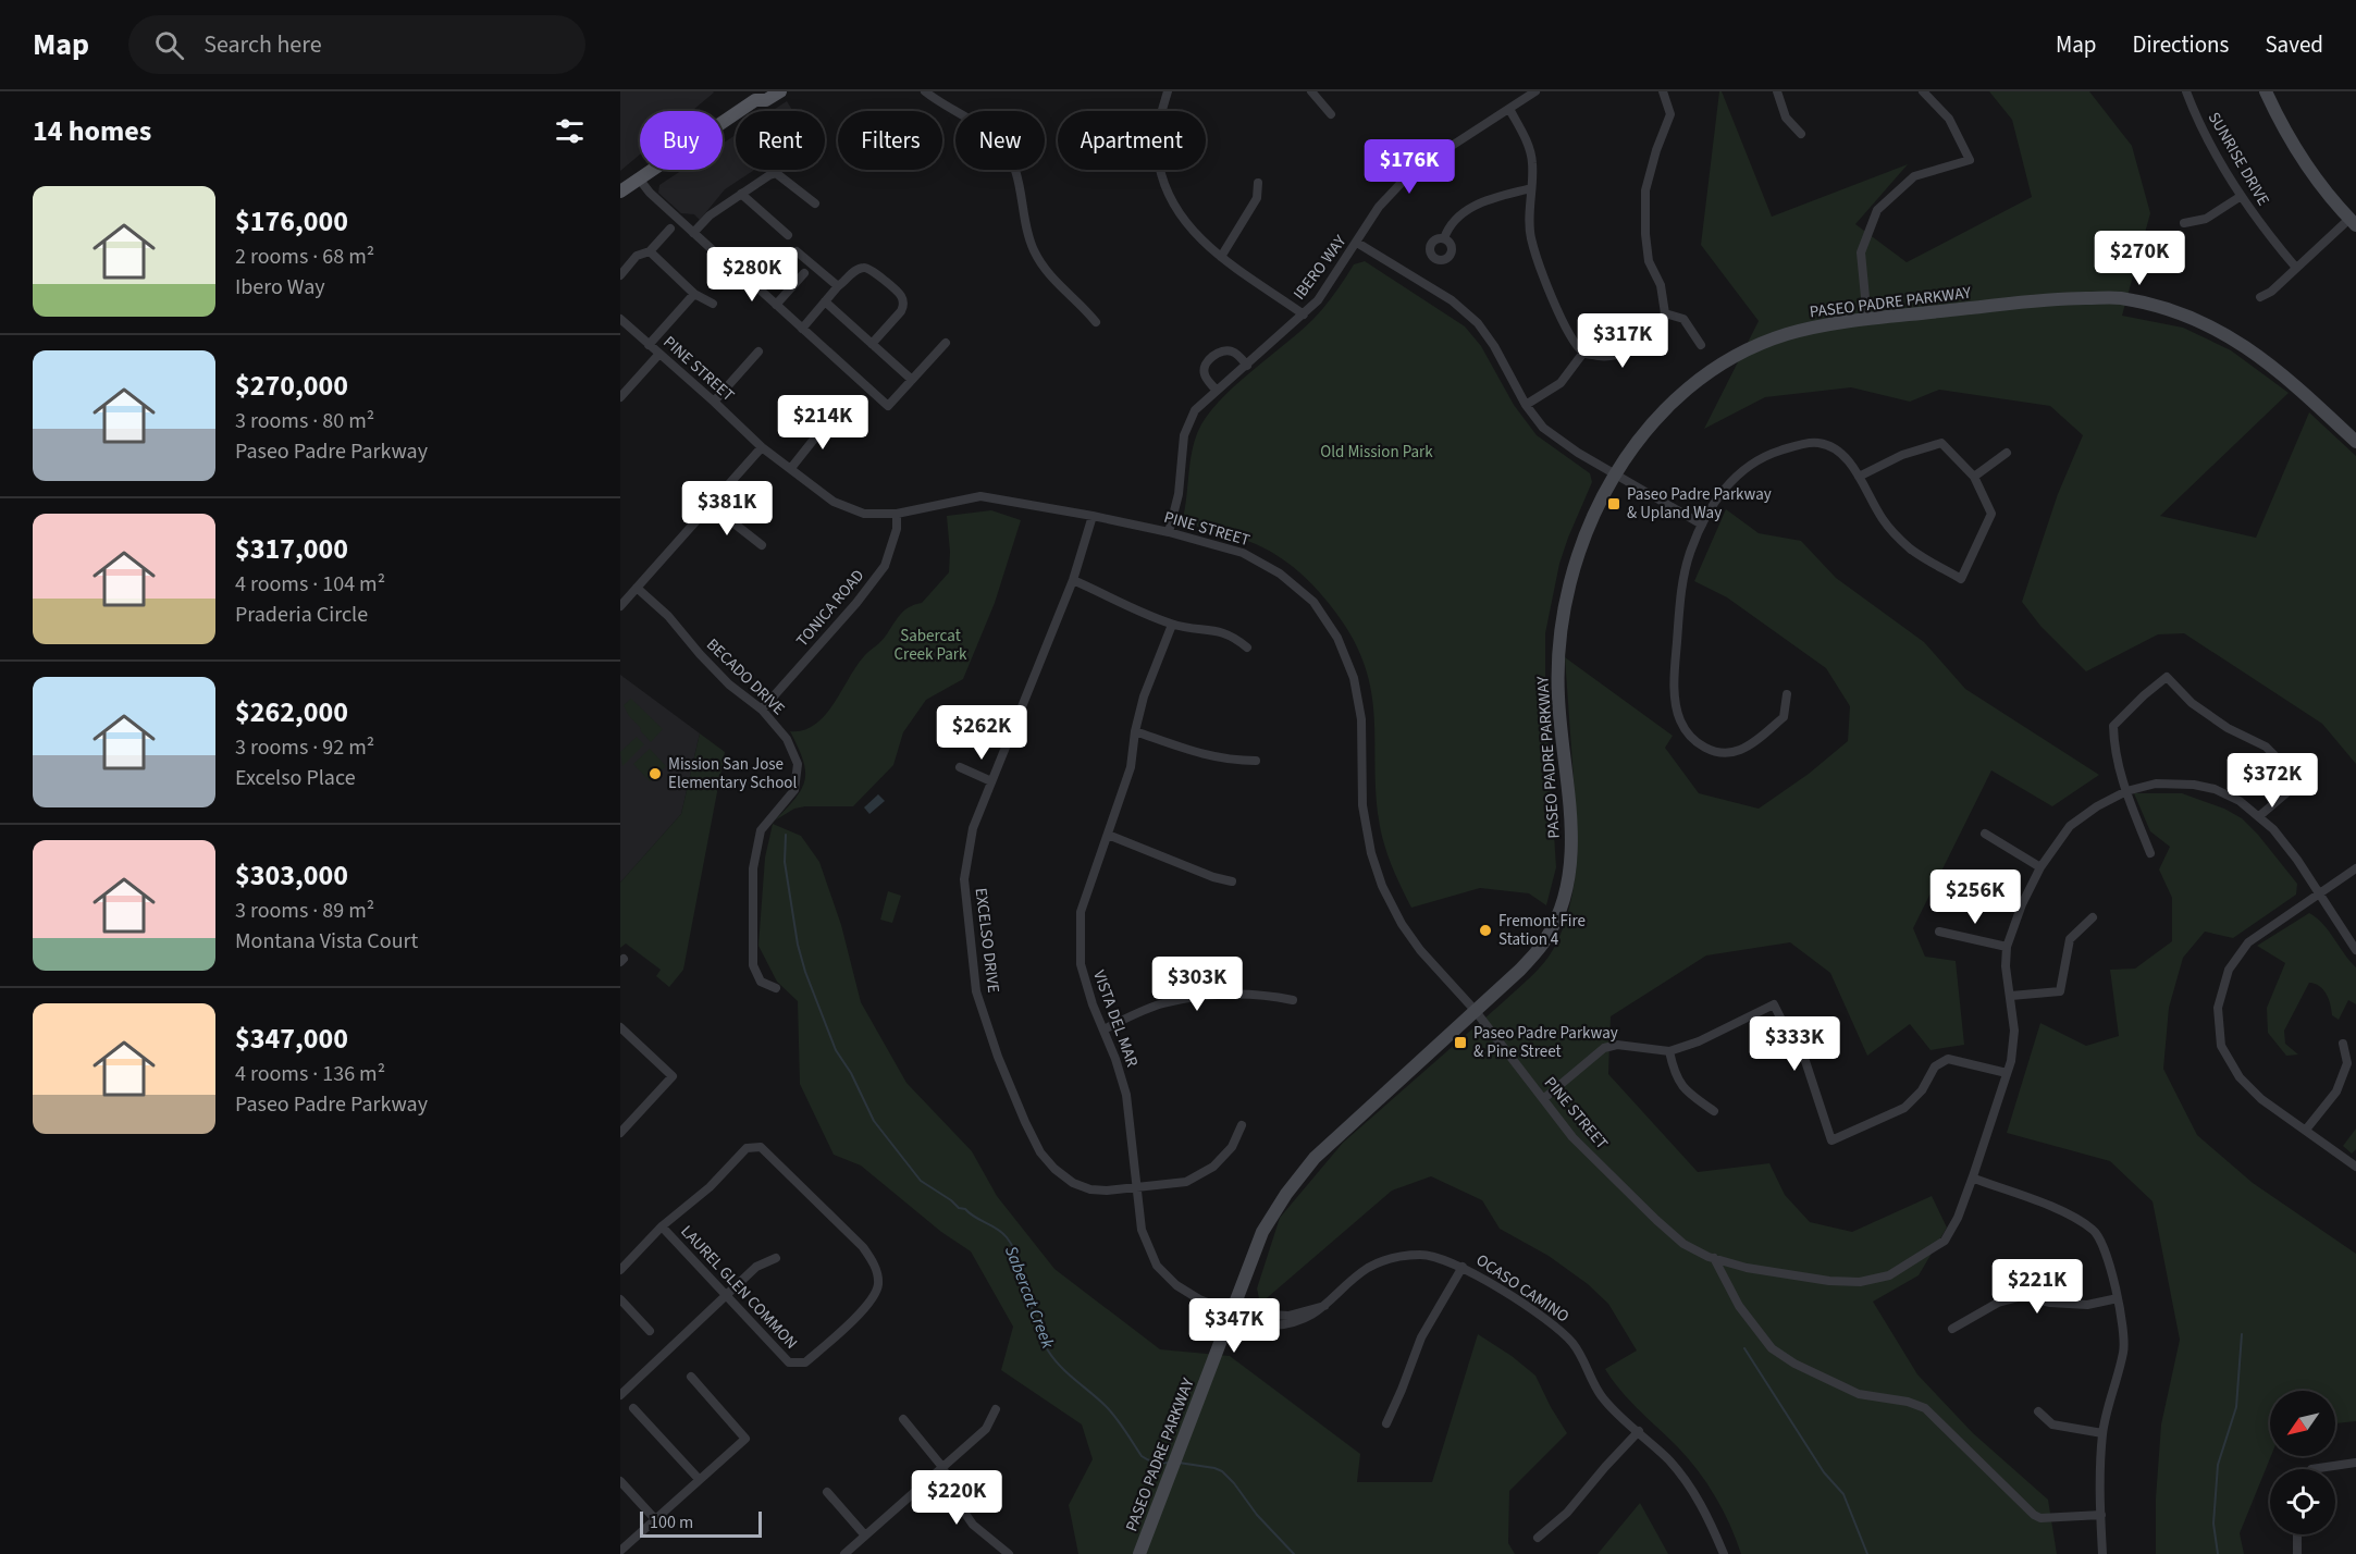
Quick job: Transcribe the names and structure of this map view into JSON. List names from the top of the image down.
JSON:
{
  "streets": {
    "main road": ["PASEO PADRE PARKWAY"],
    "street": [
      "SUNRISE DRIVE",
      "IBERO WAY",
      "PINE STREET",
      "TONICA ROAD",
      "BECADO DRIVE",
      "EXCELSO DRIVE",
      "VISTA DEL MAR",
      "LAUREL GLEN COMMON",
      "OCASO CAMINO"
    ]
  },
  "crossings": [
    ["IBERO WAY", "PINE STREET"],
    ["PASEO PADRE PARKWAY", "PINE STREET"],
    ["PASEO PADRE PARKWAY", "VISTA DEL MAR"],
    ["PASEO PADRE PARKWAY", "OCASO CAMINO"],
    ["PINE STREET", "TONICA ROAD"],
    ["PINE STREET", "EXCELSO DRIVE"],
    ["TONICA ROAD", "BECADO DRIVE"],
    ["EXCELSO DRIVE", "VISTA DEL MAR"],
    ["VISTA DEL MAR", "OCASO CAMINO"]
  ],
  "water": ["Sabercat Creek"],
  "parks": ["Old Mission Park", "Sabercat Creek Park"],
  "places": {
    "transit": ["Paseo Padre Parkway & Upland Way", "Paseo Padre Parkway & Pine Street"],
    "other": ["Mission San Jose Elementary School", "Fremont Fire Station 4"]
  },
  "scale_bar": "100 m",
  "north": "bottom left",
  "page": {
    "header": "Map",
    "search": "Search here",
    "nav": ["Map", "Directions", "Saved"],
    "heading": "14 homes",
    "chip": [
      "Buy",
      "Rent",
      "Filters",
      "New",
      "Apartment"
    ],
    "price": [
      "$176K",
      "$270K",
      "$280K",
      "$317K",
      "$214K",
      "$381K",
      "$262K",
      "$372K",
      "$256K",
      "$303K",
      "$333K",
      "$221K",
      "$347K",
      "$220K"
    ],
    "list": [
      {
        "name": "$176,000",
        "note": "2 rooms · 68 m² · Ibero Way"
      },
      {
        "name": "$270,000",
        "note": "3 rooms · 80 m² · Paseo Padre Parkway"
      },
      {
        "name": "$317,000",
        "note": "4 rooms · 104 m² · Praderia Circle"
      },
      {
        "name": "$262,000",
        "note": "3 rooms · 92 m² · Excelso Place"
      },
      {
        "name": "$303,000",
        "note": "3 rooms · 89 m² · Montana Vista Court"
      },
      {
        "name": "$347,000",
        "note": "4 rooms · 136 m² · Paseo Padre Parkway"
      }
    ],
    "scale": "100 m"
  }
}
